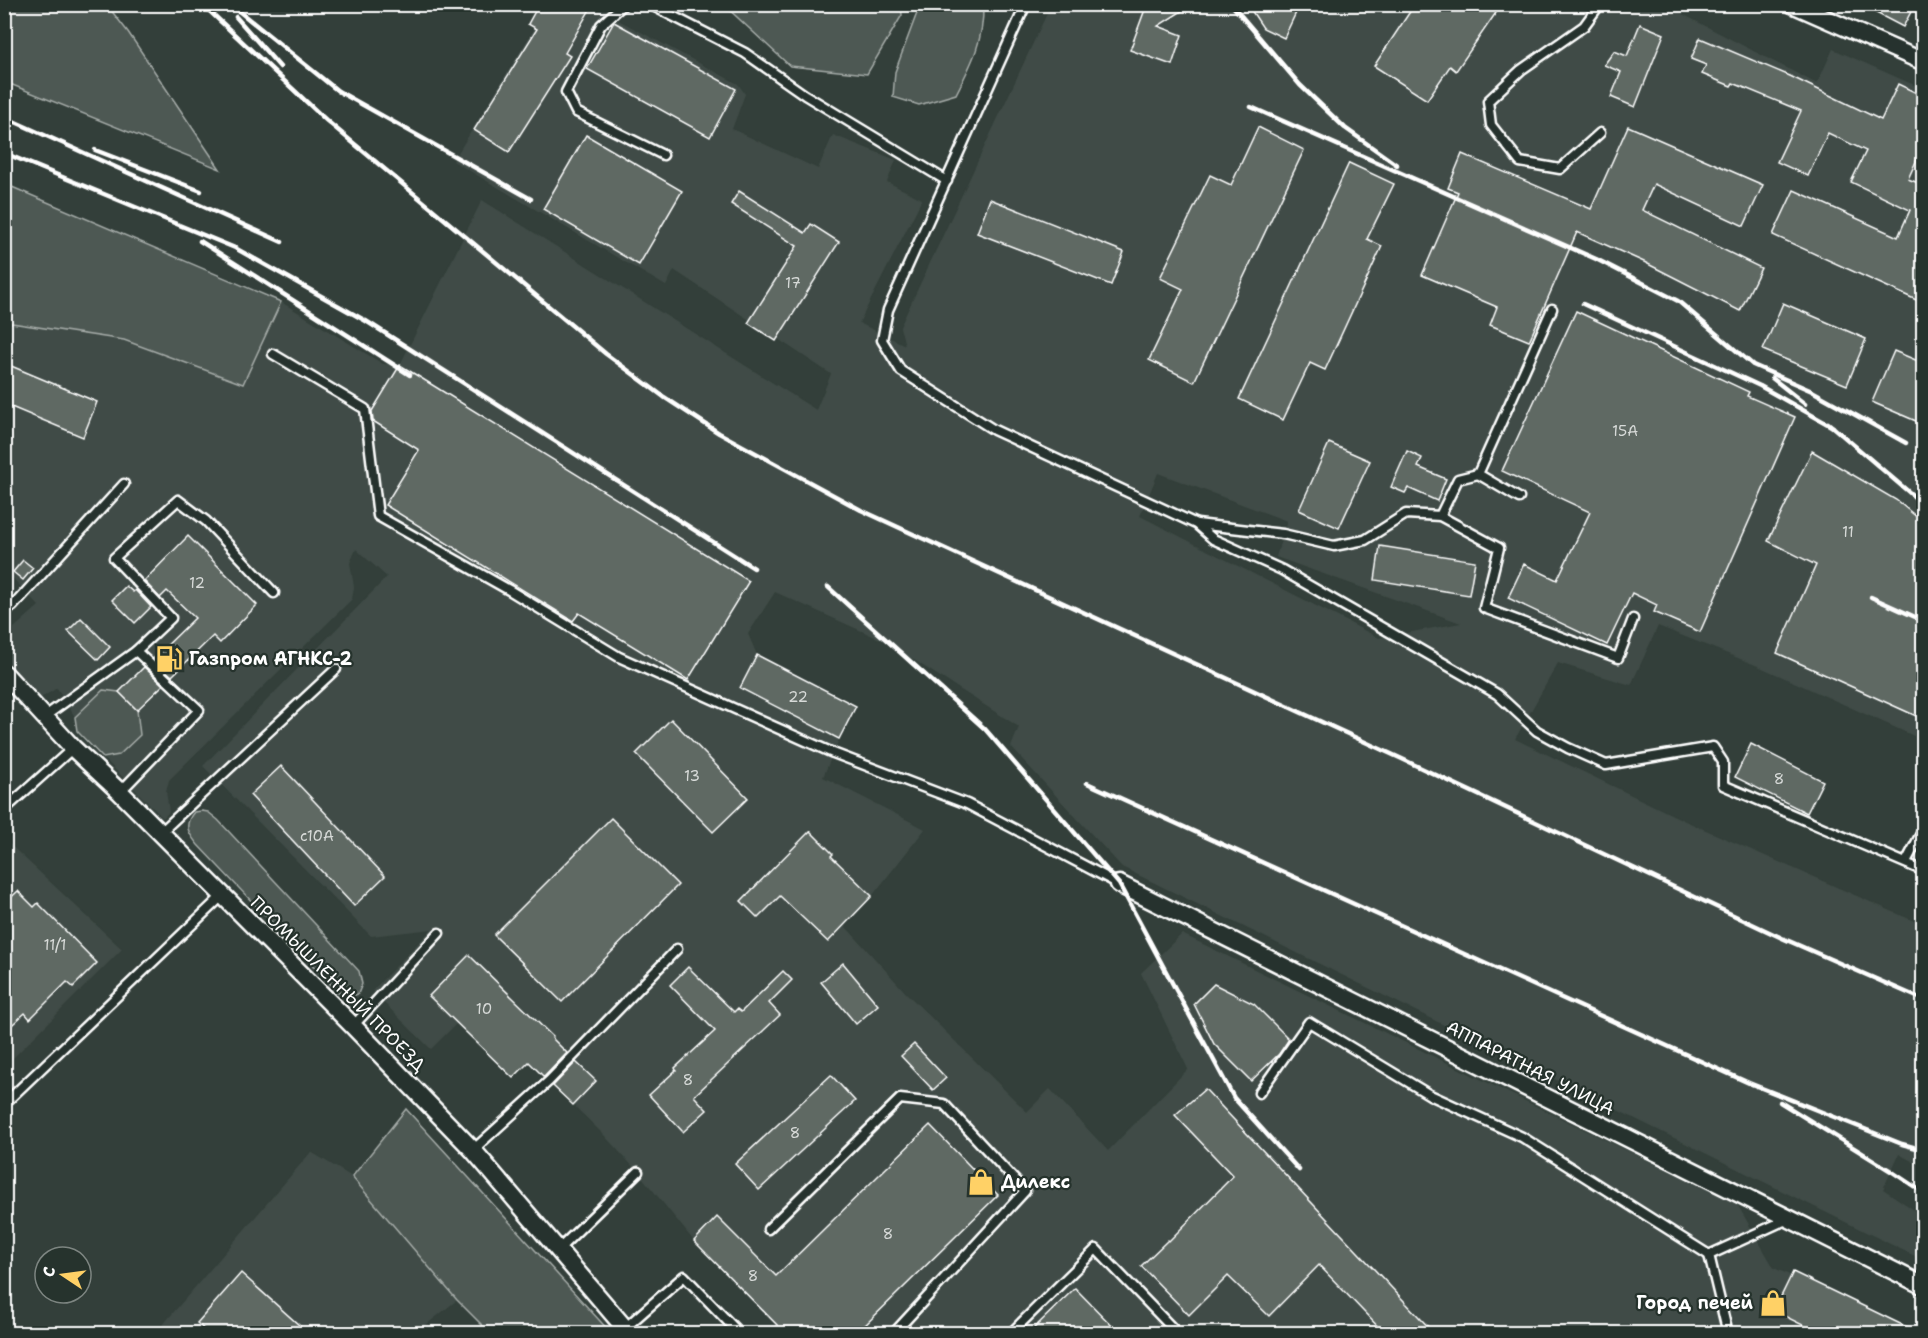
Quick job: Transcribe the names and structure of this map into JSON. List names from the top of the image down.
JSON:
{
  "streets": {
    "street": ["ПРОМЫШЛЕННЫЙ ПРОЕЗД", "АППАРАТНАЯ УЛИЦА"]
  },
  "places": {
    "fuel station": ["Газпром АГНКС-2"],
    "shop": ["Дилекс", "Город печей"]
  },
  "house_numbers": [
    "17",
    "15А",
    "11",
    "12",
    "22",
    "13",
    "8",
    "с10А",
    "11/1",
    "10",
    "8",
    "8",
    "8",
    "8"
  ],
  "north": "left"
}
